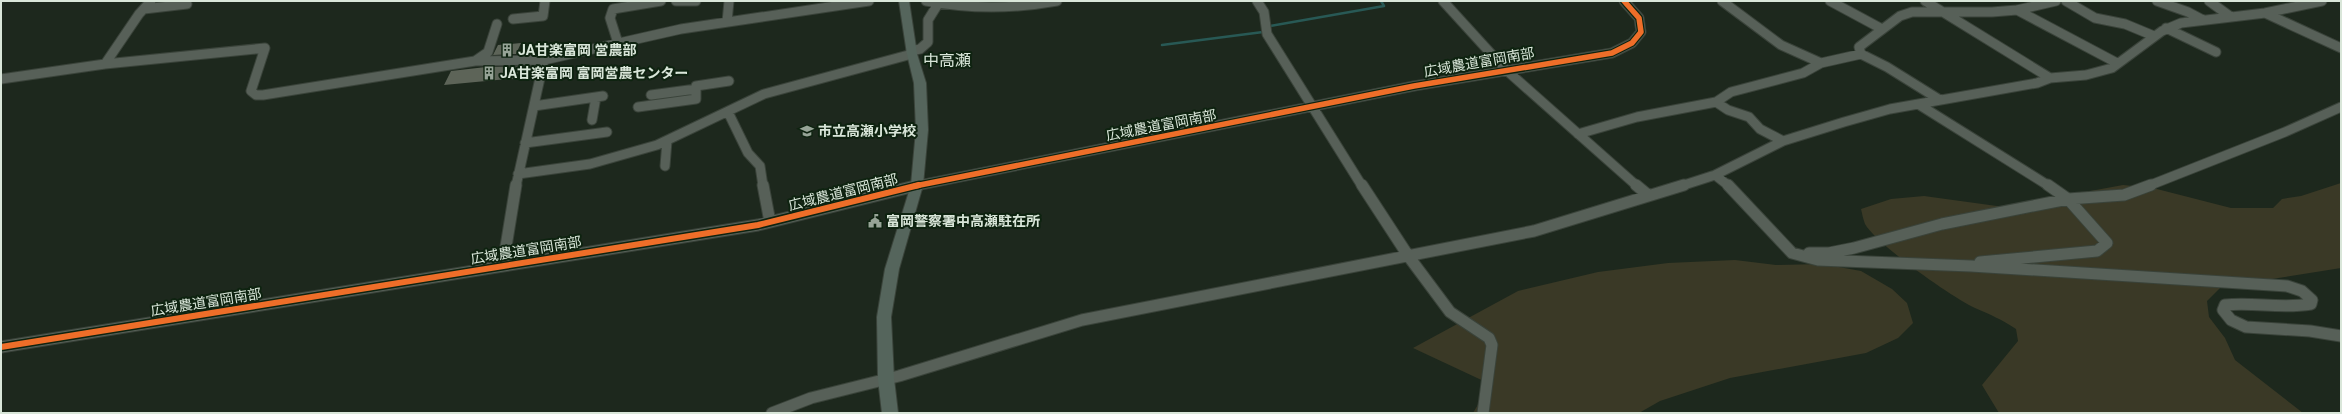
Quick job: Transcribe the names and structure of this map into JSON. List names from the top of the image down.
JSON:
{
  "streets": {
    "street": ["広域農道富岡南部"]
  },
  "districts": ["中高瀬"],
  "places": {
    "building": ["JA甘楽富岡 営農部", "JA甘楽富岡 富岡営農センター"],
    "school or university": ["市立高瀬小学校"],
    "public building": ["富岡警察署中高瀬駐在所"]
  }
}
